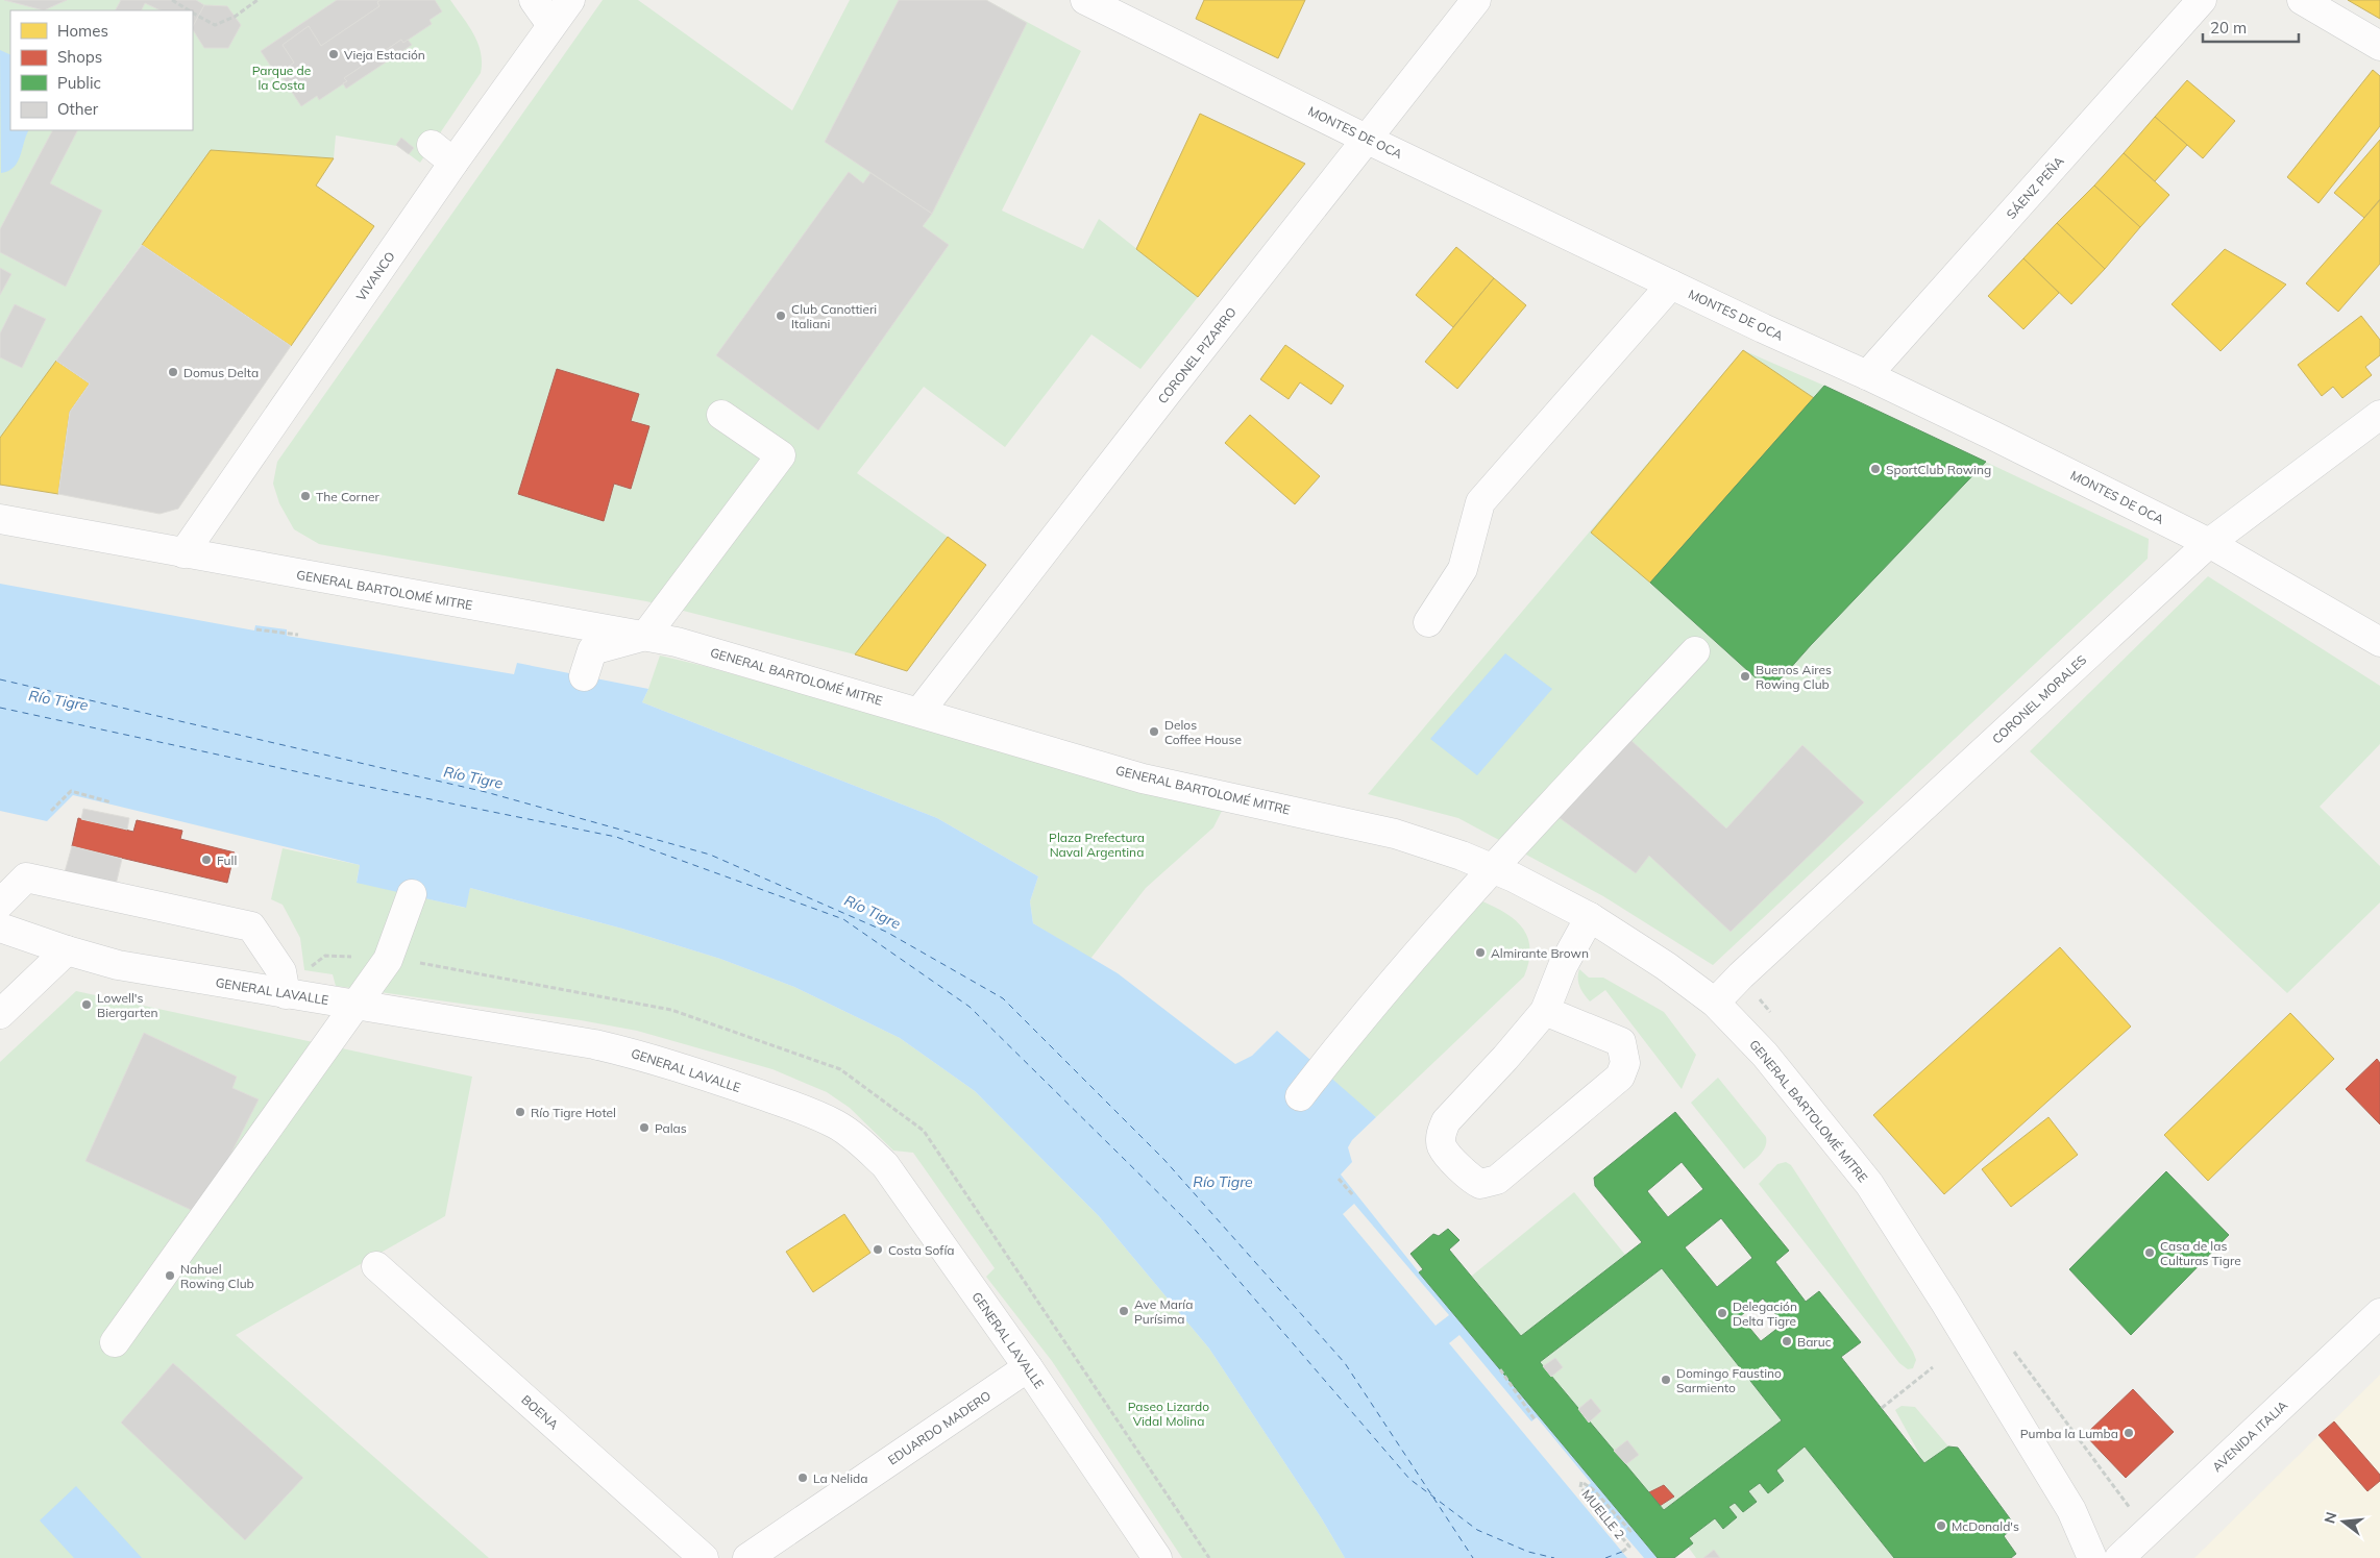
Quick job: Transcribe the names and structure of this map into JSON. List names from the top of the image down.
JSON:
{
  "streets": {
    "street": [
      "MONTES DE OCA",
      "SÁENZ PEÑA",
      "VIVANCO",
      "CORONEL PIZARRO",
      "GENERAL BARTOLOMÉ MITRE",
      "CORONEL MORALES",
      "GENERAL LAVALLE",
      "BOENA",
      "EDUARDO MADERO",
      "AVENIDA ITALIA"
    ],
    "path": ["MUELLE 2"]
  },
  "crossings": [
    ["MONTES DE OCA", "SÁENZ PEÑA"],
    ["MONTES DE OCA", "CORONEL PIZARRO"],
    ["MONTES DE OCA", "CORONEL MORALES"],
    ["VIVANCO", "GENERAL BARTOLOMÉ MITRE"],
    ["CORONEL PIZARRO", "GENERAL BARTOLOMÉ MITRE"],
    ["GENERAL BARTOLOMÉ MITRE", "CORONEL MORALES"],
    ["GENERAL LAVALLE", "EDUARDO MADERO"]
  ],
  "water": ["Río Tigre"],
  "parks": ["Parque de la Costa", "Plaza Prefectura Naval Argentina", "Paseo Lizardo Vidal Molina"],
  "places": [
    "Vieja Estación",
    "Club Canottieri Italiani",
    "Domus Delta",
    "SportClub Rowing",
    "The Corner",
    "Buenos Aires Rowing Club",
    "Delos Coffee House",
    "Full",
    "Almirante Brown",
    "Lowell's Biergarten",
    "Río Tigre Hotel",
    "Palas",
    "Costa Sofía",
    "Casa de las Culturas Tigre",
    "Nahuel Rowing Club",
    "Ave María Purísima",
    "Delegación Delta Tigre",
    "Baruc",
    "Domingo Faustino Sarmiento",
    "Pumba la Lumba",
    "La Nelida",
    "McDonald's"
  ],
  "legend": [
    "Homes",
    "Shops",
    "Public",
    "Other"
  ],
  "scale_bar": "20 m",
  "north": "left"
}
